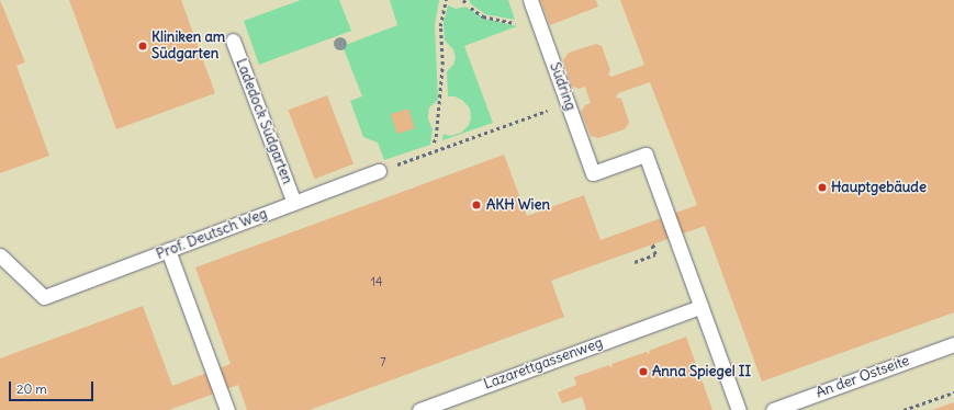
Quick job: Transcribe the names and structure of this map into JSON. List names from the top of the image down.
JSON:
{
  "streets": {
    "lane": [
      "Südring",
      "Ladedock Südgarten",
      "Prof. Deutsch Weg",
      "Lazarettgassenweg",
      "An der Ostseite"
    ]
  },
  "crossings": [
    ["Südring", "Lazarettgassenweg"],
    ["Ladedock Südgarten", "Prof. Deutsch Weg"]
  ],
  "places": [
    "Kliniken am Südgarten",
    "Hauptgebäude",
    "AKH Wien",
    "Anna Spiegel II"
  ],
  "house_numbers": ["14", "7"],
  "scale_bar": "20 m"
}
